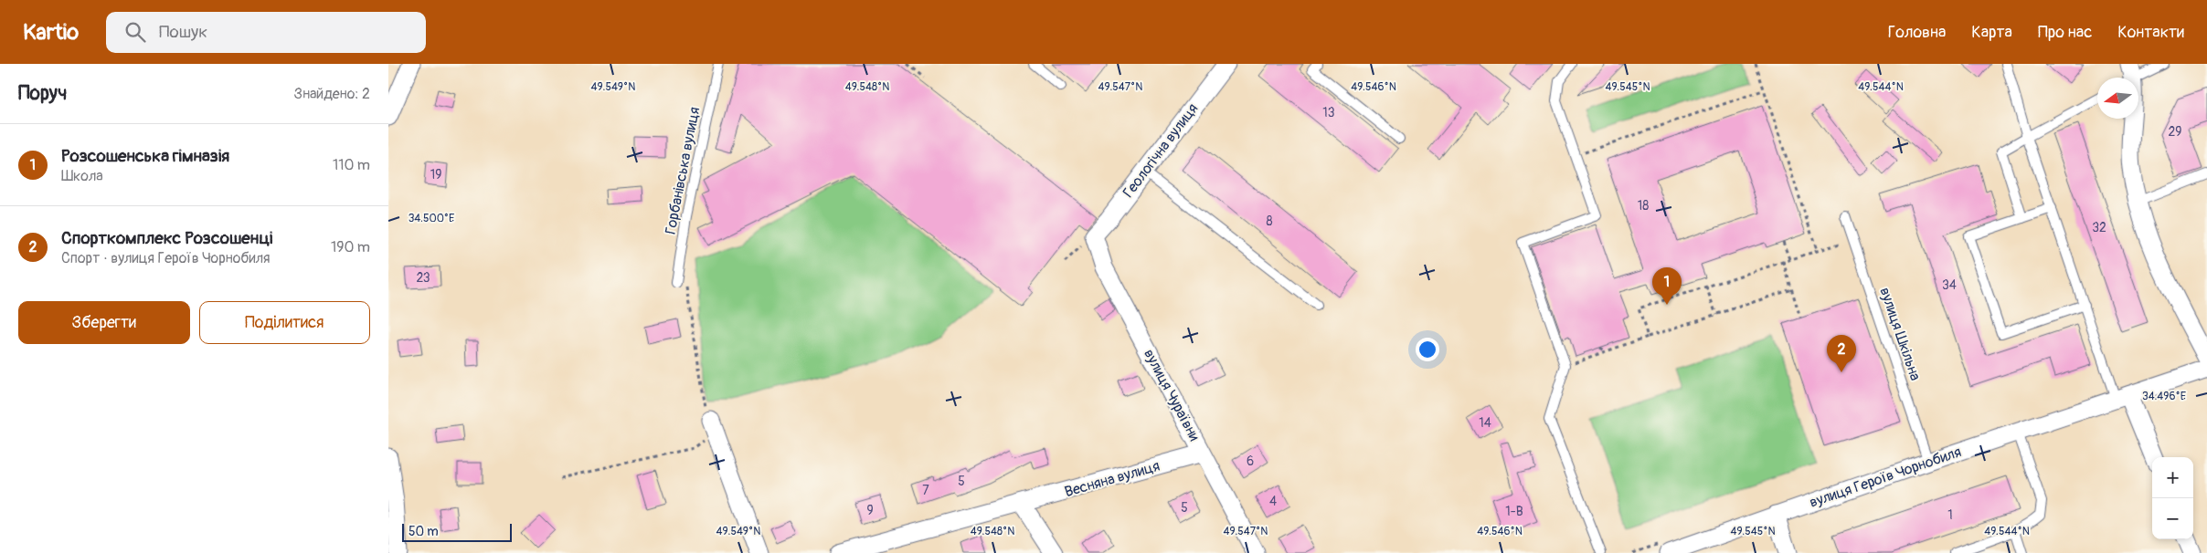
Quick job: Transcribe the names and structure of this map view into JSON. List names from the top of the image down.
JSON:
{
  "streets": {
    "street": [
      "Геологічна вулиця",
      "вулиця Чураївни",
      "вулиця Героїв Чорнобиля",
      "Весняна вулиця"
    ],
    "lane": ["Горбанівська вулиця", "вулиця Шкільна"]
  },
  "crossings": [
    ["Геологічна вулиця", "вулиця Чураївни"],
    ["вулиця Шкільна", "вулиця Героїв Чорнобиля"],
    ["вулиця Чураївни", "Весняна вулиця"]
  ],
  "house_numbers": [
    "13",
    "29",
    "19",
    "18",
    "8",
    "32",
    "23",
    "34",
    "14",
    "6",
    "5",
    "7",
    "4",
    "5",
    "9",
    "1-В",
    "1"
  ],
  "scale_bar": "50 m",
  "north": "left",
  "page": {
    "header": "Kartio",
    "search": "Пошук",
    "nav": [
      "Головна",
      "Карта",
      "Про нас",
      "Контакти"
    ],
    "heading": ["Поруч", "Знайдено: 2"],
    "list": [
      {
        "mark": "1",
        "name": "Розсошенська гімназія",
        "note": "Школа",
        "value": "110 m"
      },
      {
        "mark": "2",
        "name": "Спорткомплекс Розсошенці",
        "note": "Спорт · вулиця Героїв Чорнобиля",
        "value": "190 m"
      }
    ],
    "pins": ["1", "2"],
    "buttons": ["Зберегти", "Поділитися"],
    "map_buttons": ["+", "−"],
    "scale": "50 m"
  },
  "coordinates": [
    "49.544°N",
    "49.549°N",
    "49.548°N",
    "49.547°N",
    "49.546°N",
    "49.545°N",
    "34.500°E",
    "34.496°E"
  ]
}
